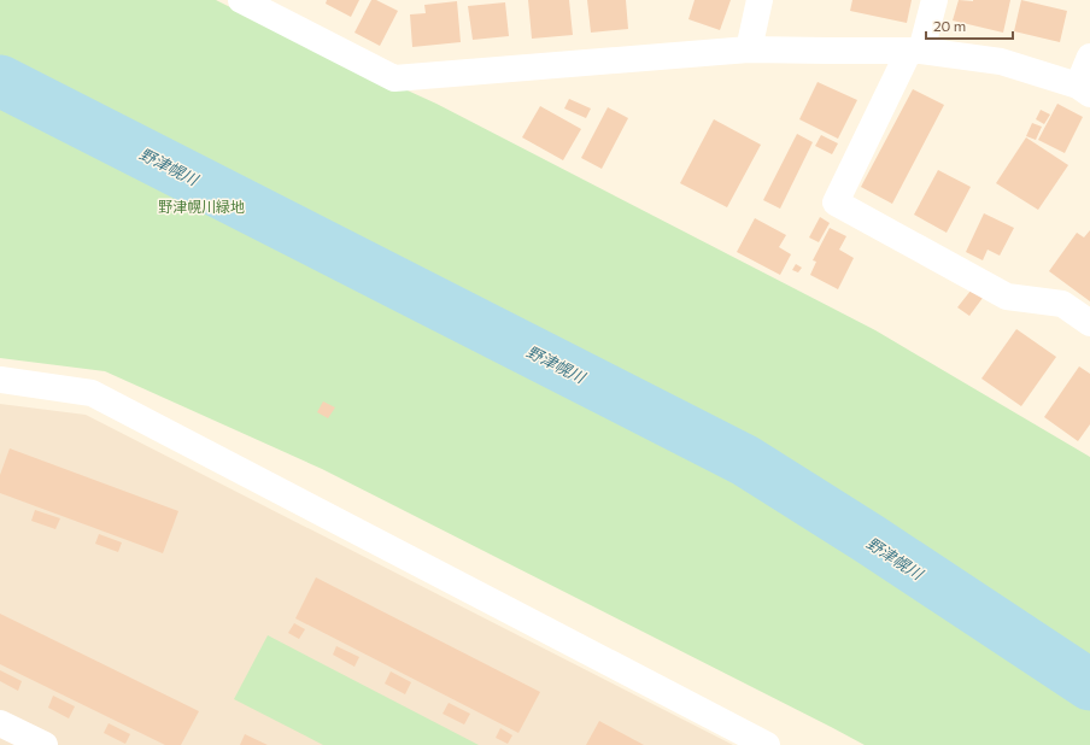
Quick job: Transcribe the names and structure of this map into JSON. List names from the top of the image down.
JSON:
{
  "water": ["野津幌川"],
  "parks": ["野津幌川緑地"],
  "scale_bar": "20 m"
}
